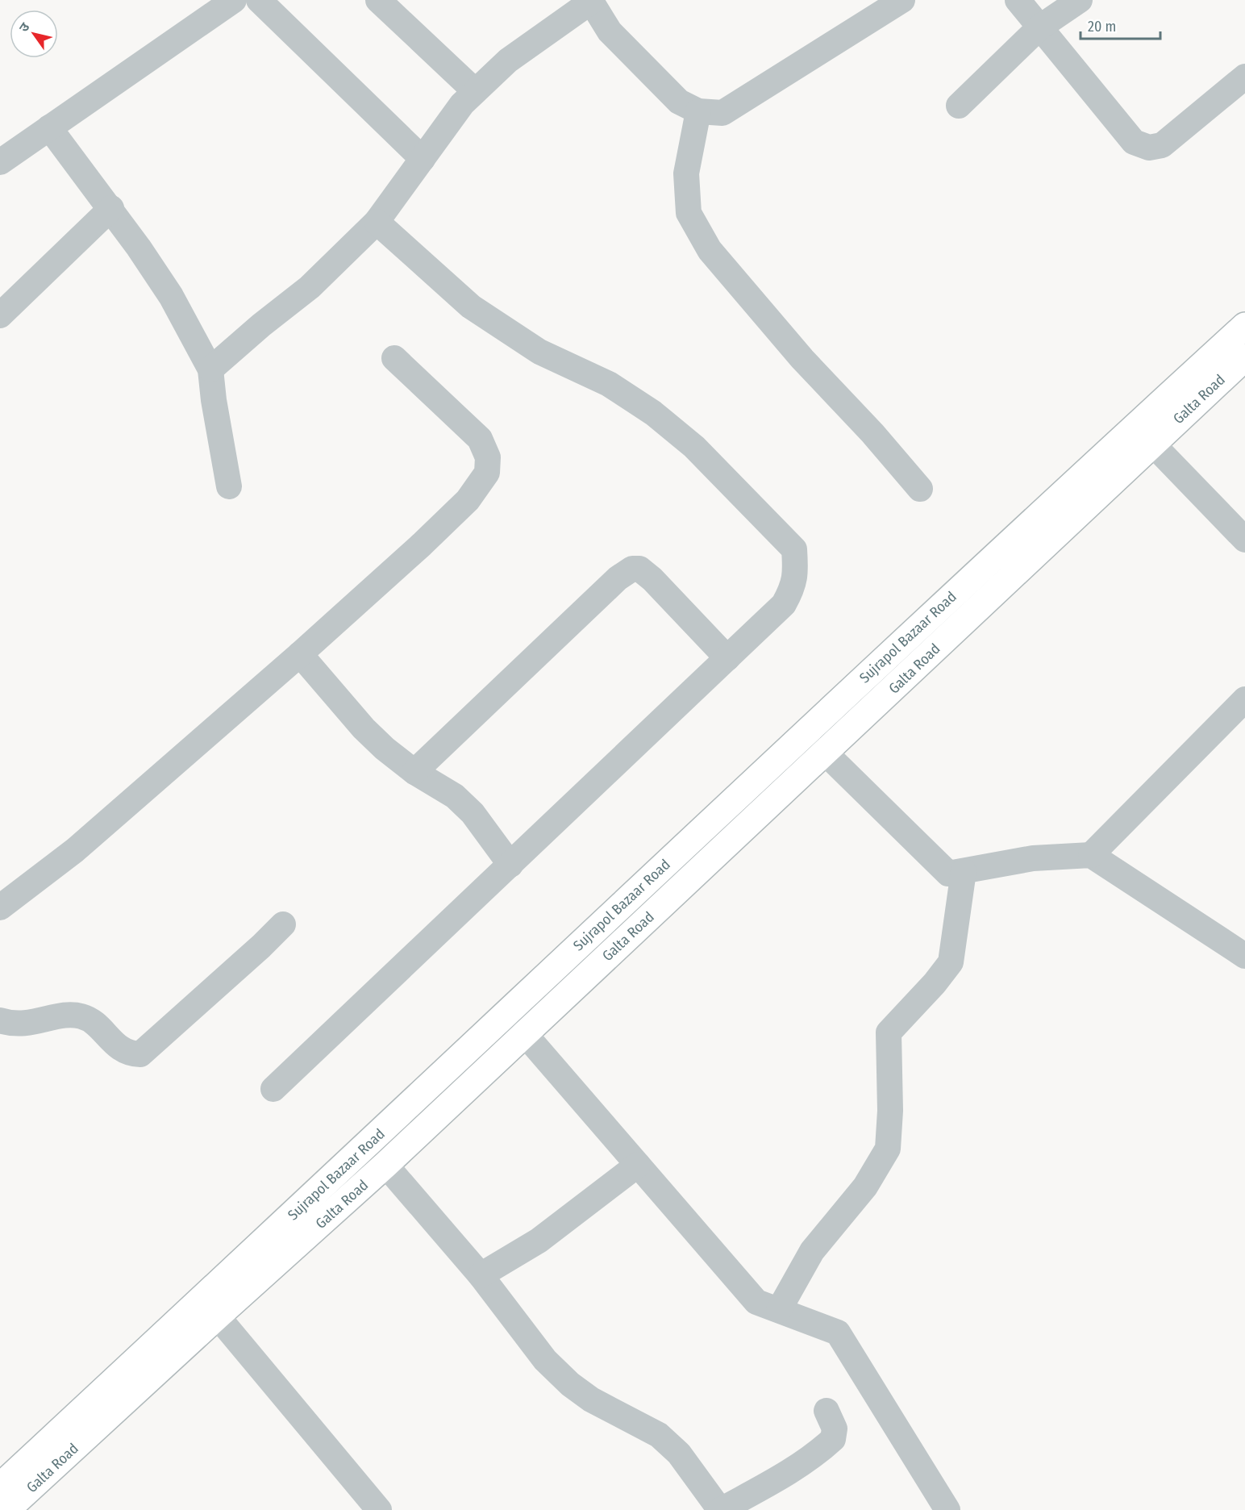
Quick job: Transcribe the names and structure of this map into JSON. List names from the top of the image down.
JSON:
{
  "streets": {
    "main road": ["Galta Road", "Sujrapol Bazaar Road"]
  },
  "crossings": [
    ["Galta Road", "Sujrapol Bazaar Road"]
  ],
  "scale_bar": "20 m",
  "north": "top left"
}
